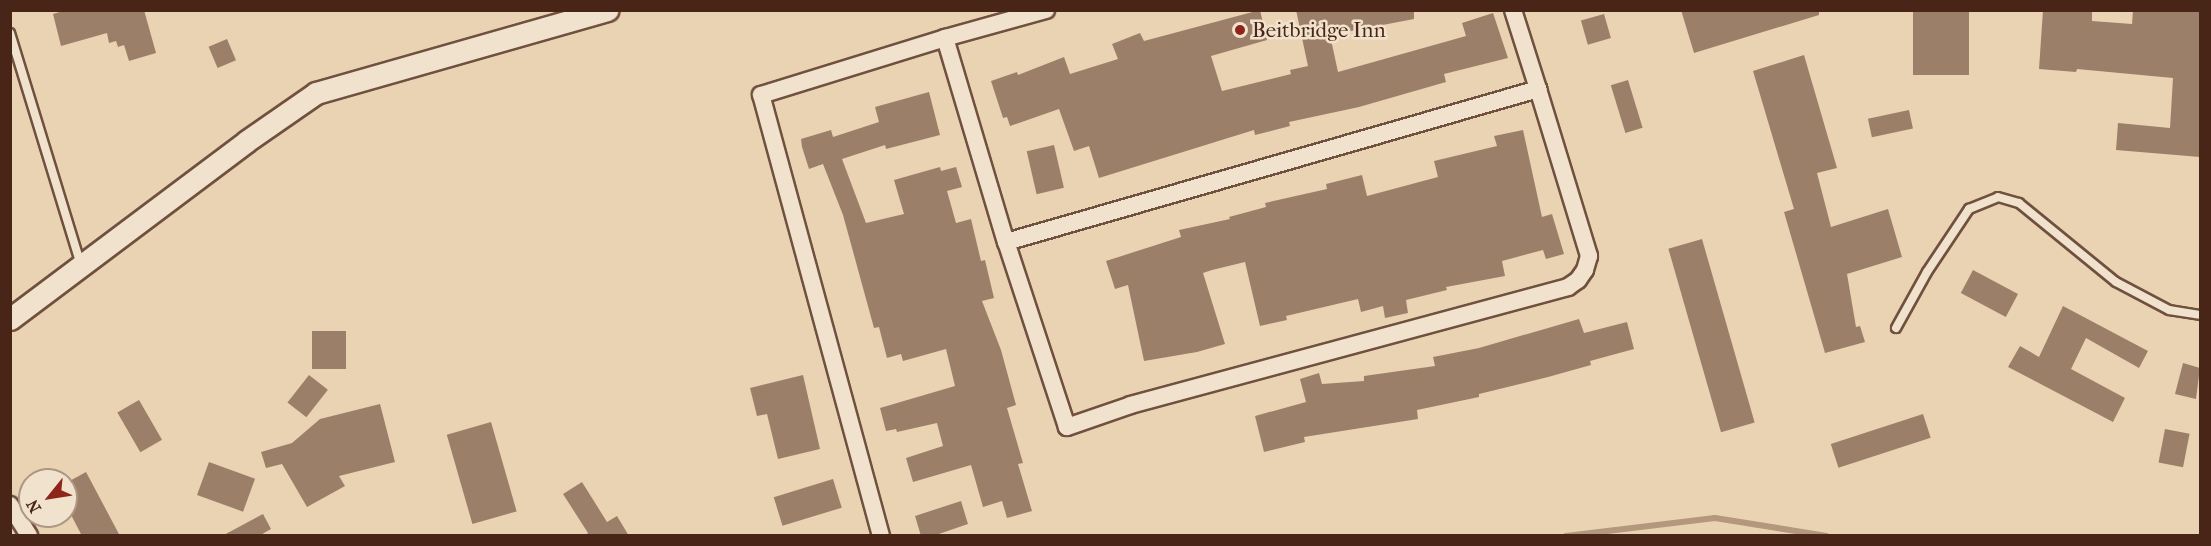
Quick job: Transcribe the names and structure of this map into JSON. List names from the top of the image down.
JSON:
{
  "places": ["Beitbridge Inn"],
  "north": "bottom left"
}
